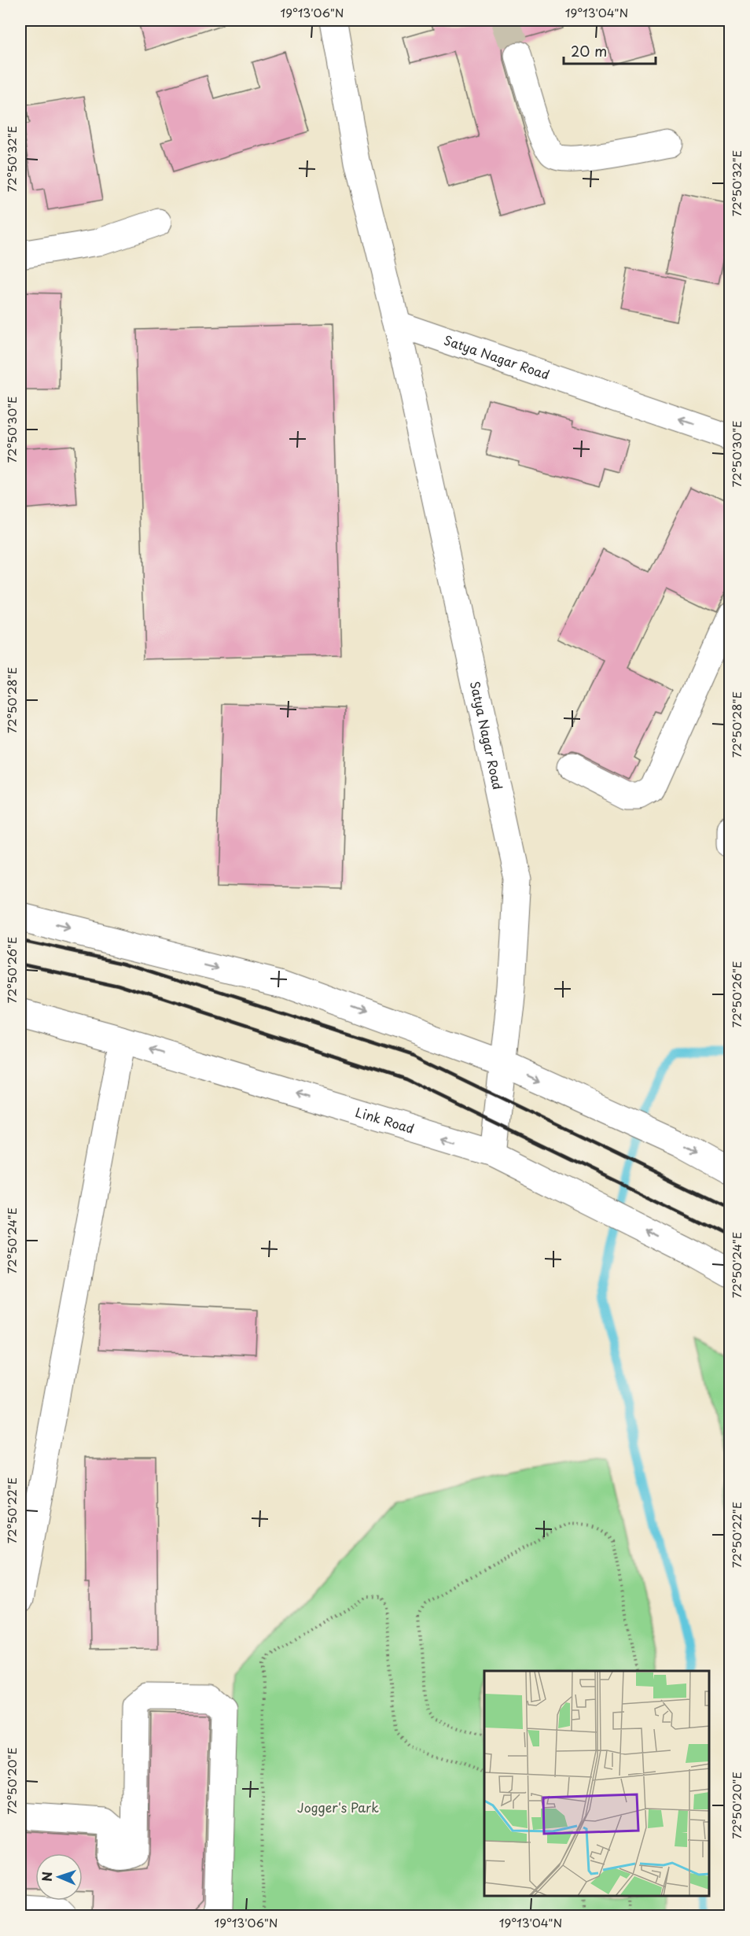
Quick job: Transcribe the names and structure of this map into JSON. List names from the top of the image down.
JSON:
{
  "streets": {
    "street": ["Satya Nagar Road", "Link Road"]
  },
  "crossings": [
    ["Satya Nagar Road", "Link Road"]
  ],
  "parks": ["Jogger's Park"],
  "scale_bar": "20 m",
  "north": "left",
  "coordinates": [
    "19°13'06\"N",
    "19°13'04\"N",
    "72°50'32\"E",
    "72°50'30\"E",
    "72°50'28\"E",
    "72°50'26\"E",
    "72°50'24\"E",
    "72°50'22\"E",
    "72°50'20\"E"
  ]
}
